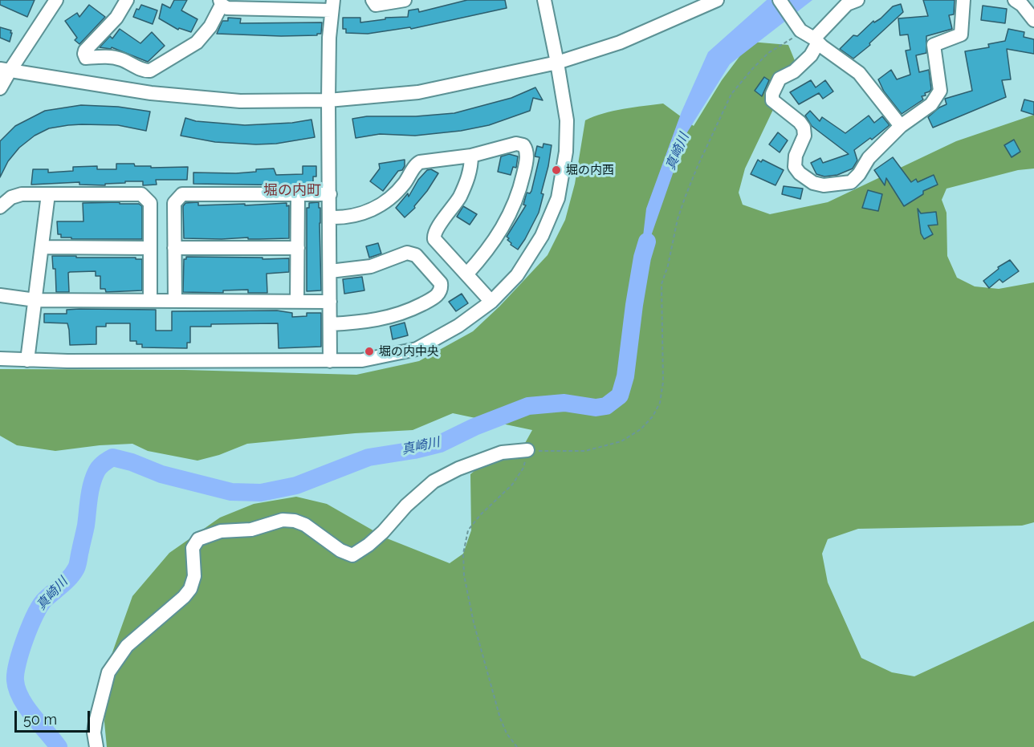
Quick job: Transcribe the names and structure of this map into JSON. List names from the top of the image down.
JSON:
{
  "districts": ["堀の内町"],
  "water": ["真崎川"],
  "places": ["堀の内西", "堀の内中央"],
  "scale_bar": "50 m"
}
